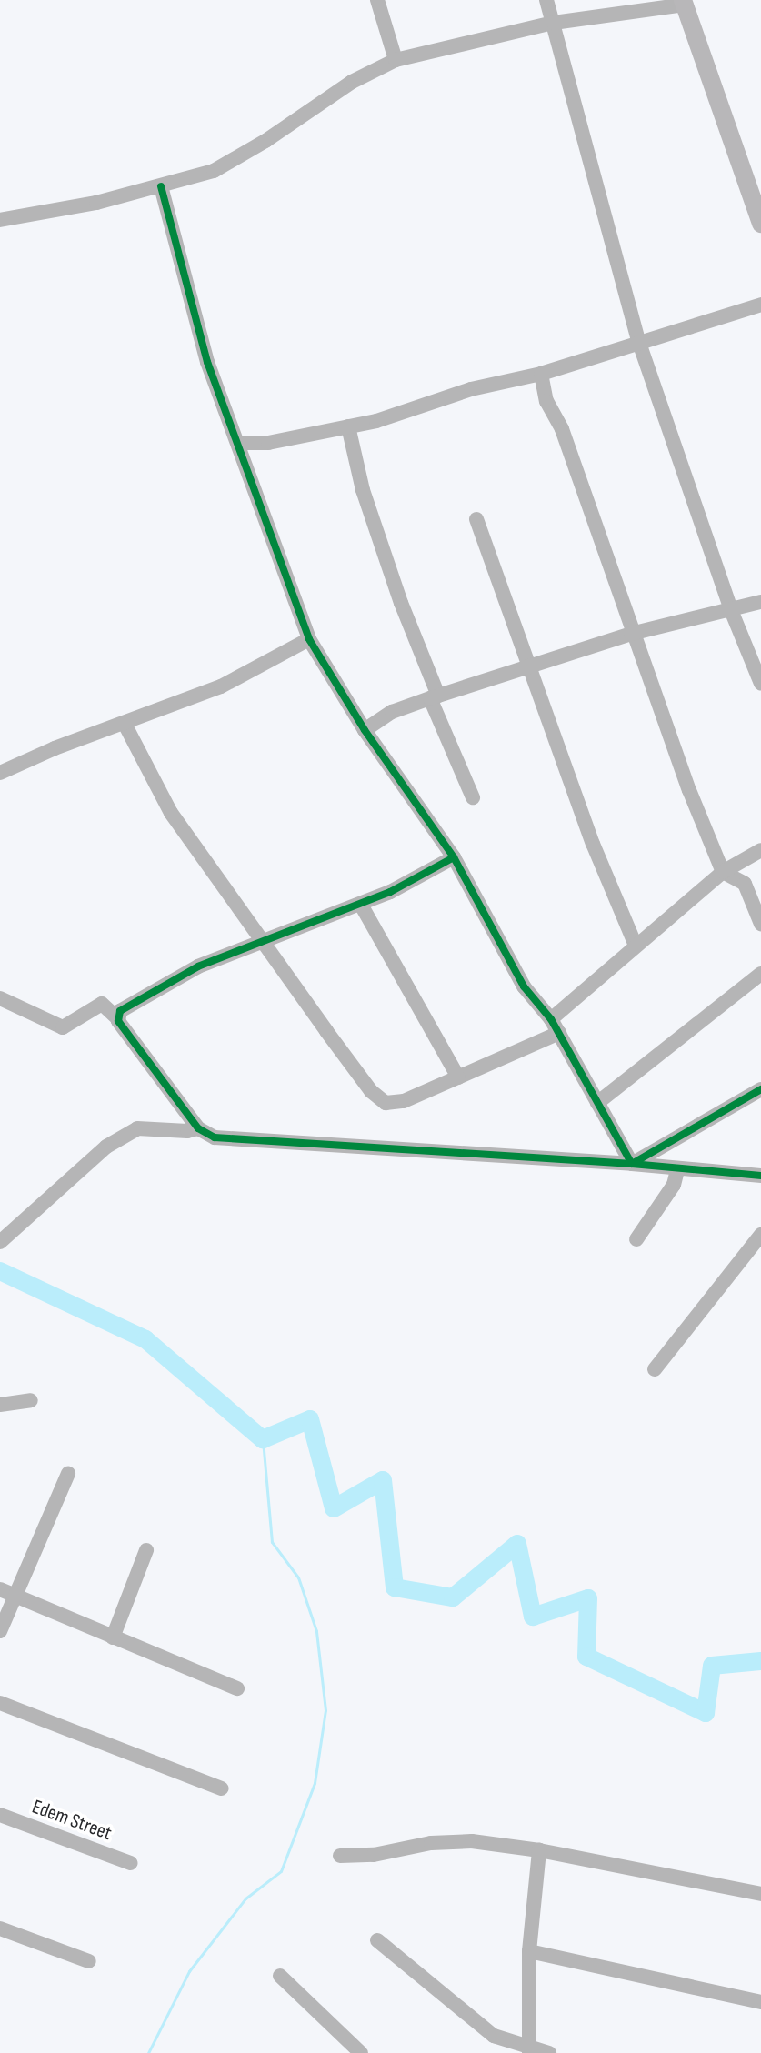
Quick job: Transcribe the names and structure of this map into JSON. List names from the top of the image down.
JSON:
{
  "streets": {
    "street": ["Edem Street"]
  }
}
